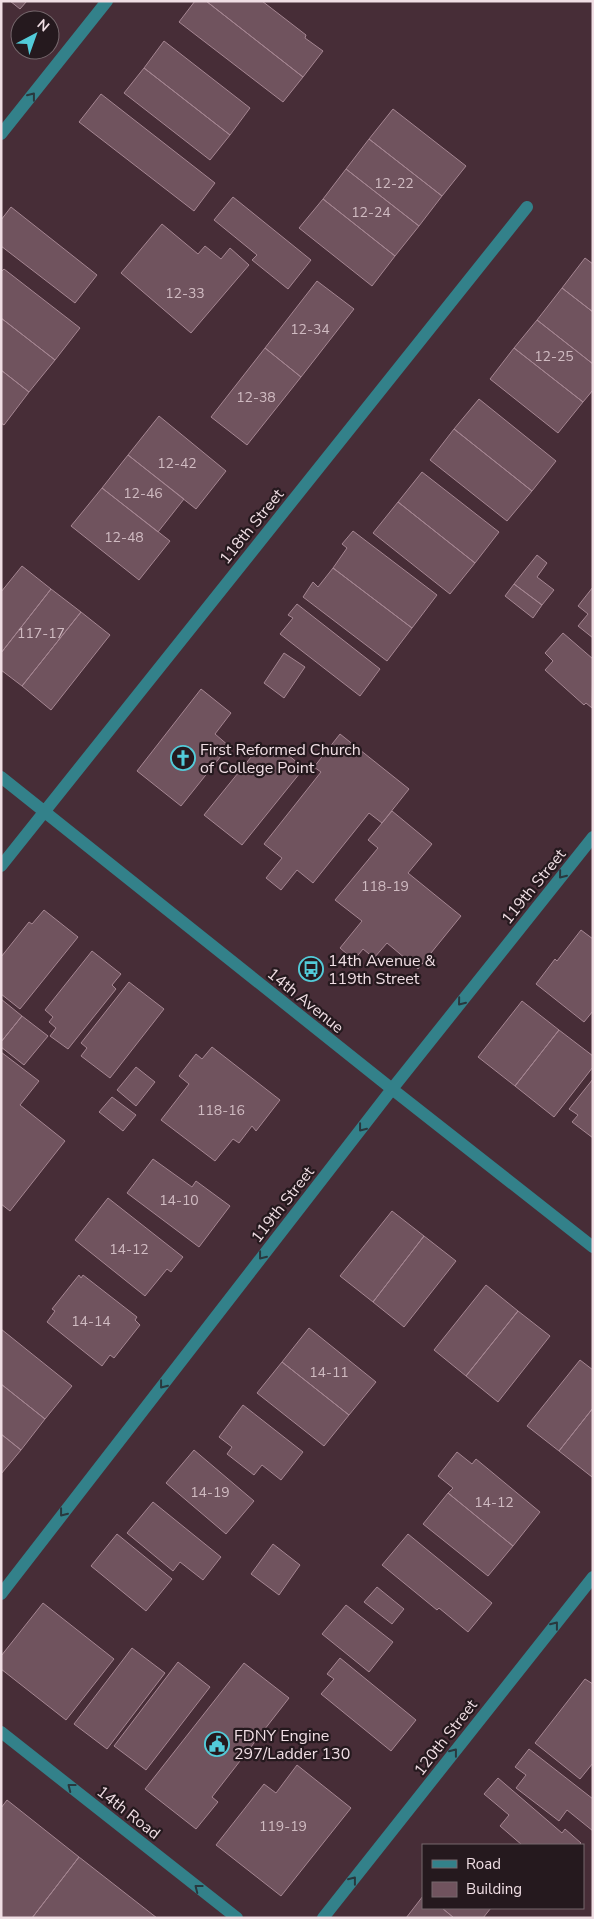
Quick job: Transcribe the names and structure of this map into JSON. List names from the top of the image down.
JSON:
{
  "streets": {
    "street": [
      "118th Street",
      "119th Street",
      "14th Avenue",
      "120th Street",
      "14th Road"
    ]
  },
  "crossings": [
    ["118th Street", "14th Avenue"],
    ["119th Street", "14th Avenue"]
  ],
  "one_way": ["119th Street", "120th Street", "14th Road"],
  "places": {
    "church": ["First Reformed Church of College Point"],
    "bus stop": ["14th Avenue & 119th Street"],
    "public building": ["FDNY Engine 297/Ladder 130"]
  },
  "house_numbers": [
    "12-22",
    "12-24",
    "12-33",
    "12-34",
    "12-25",
    "12-38",
    "12-42",
    "12-46",
    "12-48",
    "117-17",
    "118-19",
    "118-16",
    "14-10",
    "14-12",
    "14-14",
    "14-11",
    "14-19",
    "14-12",
    "119-19"
  ],
  "legend": ["Road", "Building"],
  "north": "top right"
}
